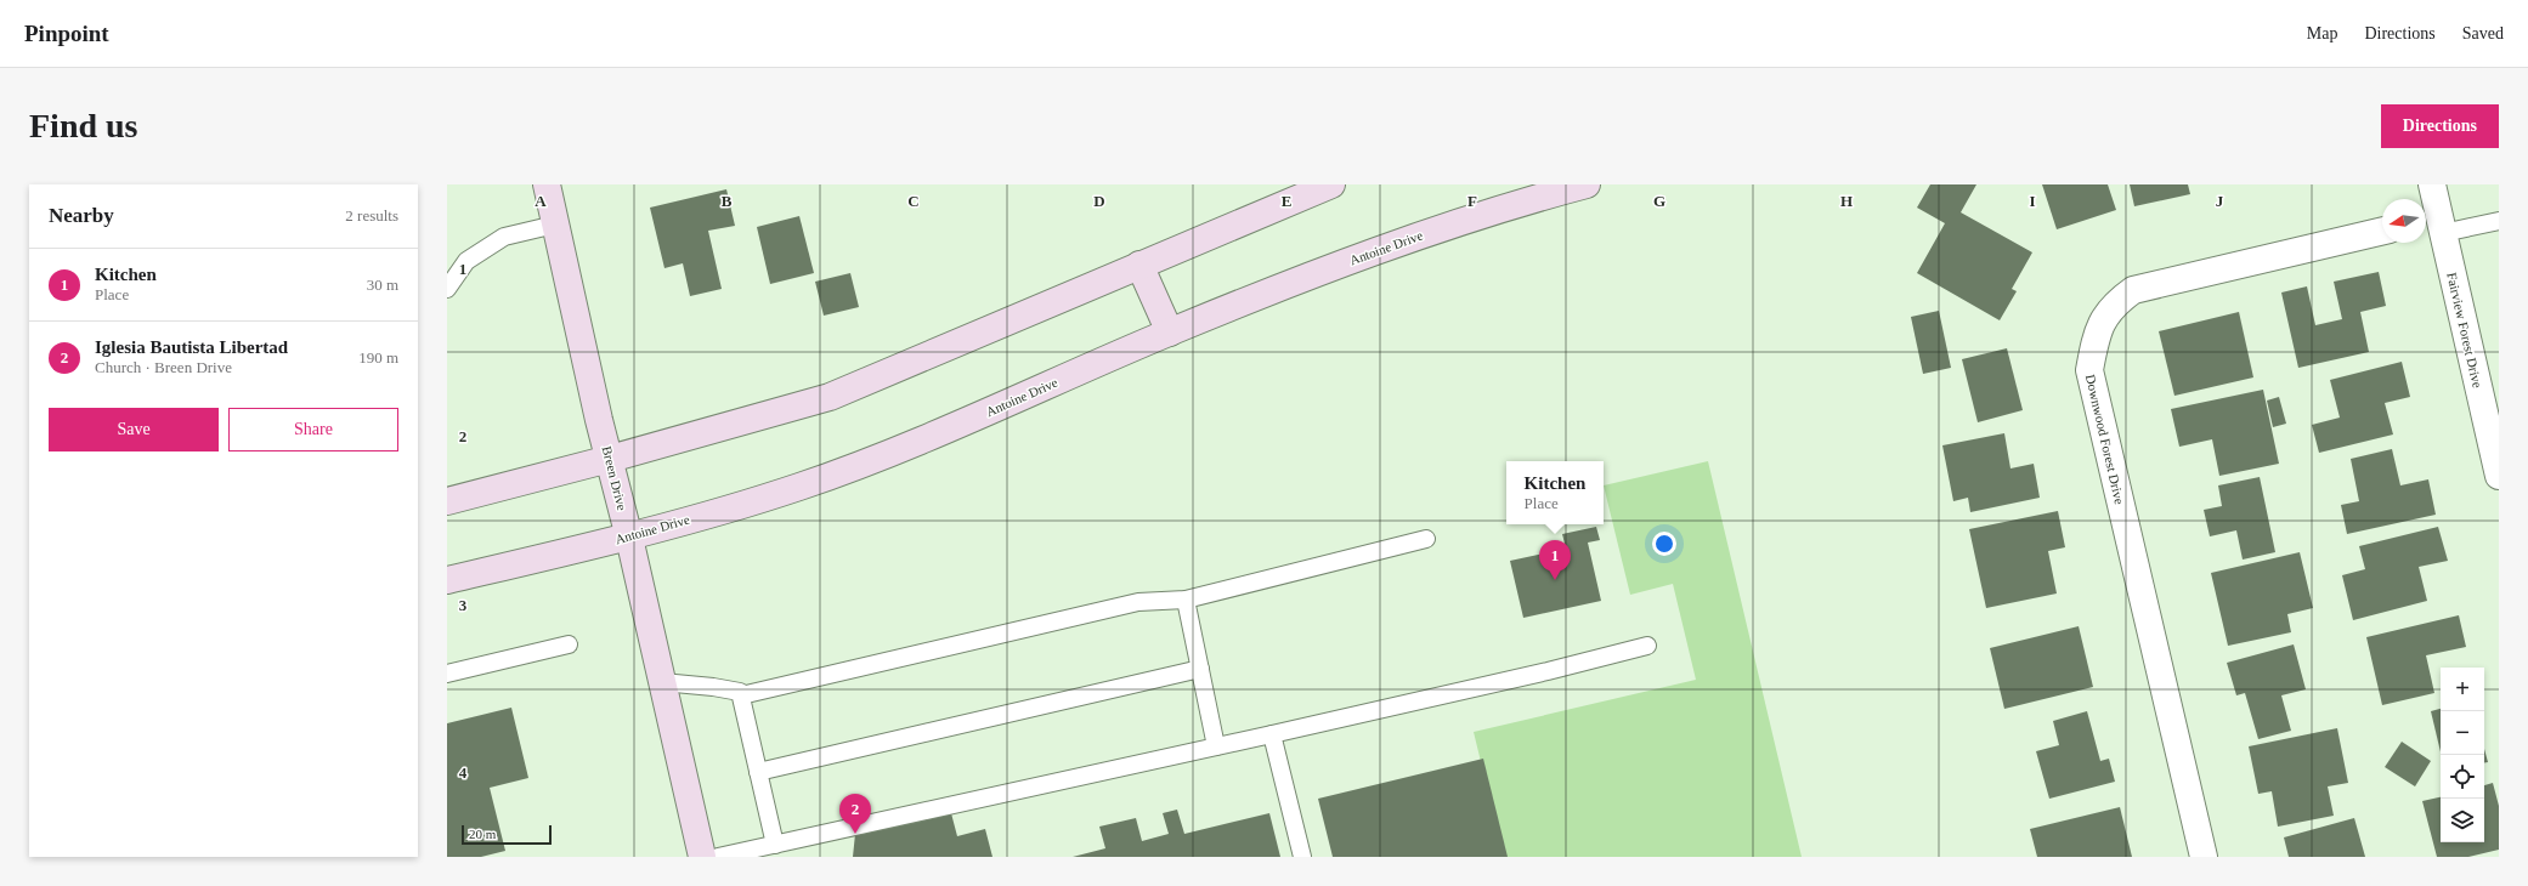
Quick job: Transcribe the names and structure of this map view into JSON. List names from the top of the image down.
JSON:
{
  "streets": {
    "main road": ["Antoine Drive", "Breen Drive"],
    "street": ["Fairview Forest Drive", "Downwood Forest Drive"]
  },
  "crossings": [
    ["Antoine Drive", "Breen Drive"]
  ],
  "scale_bar": "20 m",
  "north": "left",
  "page": {
    "header": "Pinpoint",
    "nav": ["Map", "Directions", "Saved"],
    "buttons": [
      "Directions",
      ["Save", "Share"]
    ],
    "title": "Find us",
    "heading": ["Nearby", "2 results"],
    "list": [
      {
        "mark": "1",
        "name": "Kitchen",
        "note": "Place",
        "value": "30 m"
      },
      {
        "mark": "2",
        "name": "Iglesia Bautista Libertad",
        "note": "Church · Breen Drive",
        "value": "190 m"
      }
    ],
    "popup": ["Kitchen", "Place"],
    "pins": ["1", "2"],
    "map_buttons": ["+", "−"],
    "scale": "20 m"
  },
  "grid": {
    "columns": [
      "A",
      "B",
      "C",
      "D",
      "E",
      "F",
      "G",
      "H",
      "I",
      "J"
    ],
    "rows": [
      "1",
      "2",
      "3",
      "4"
    ]
  }
}
